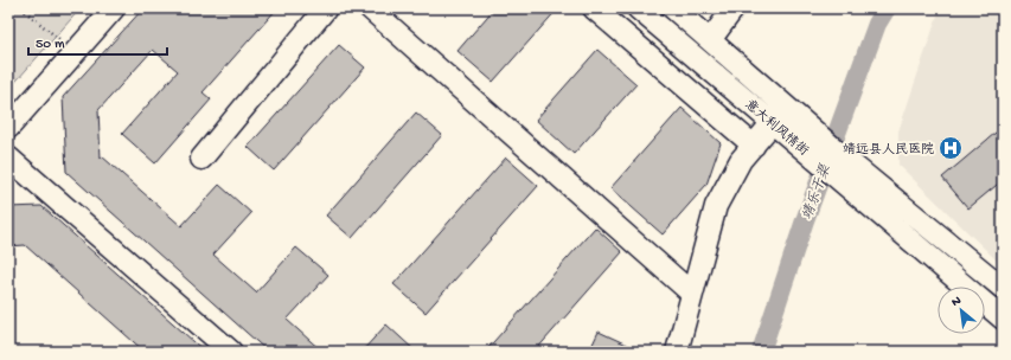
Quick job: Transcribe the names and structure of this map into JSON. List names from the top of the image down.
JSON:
{
  "streets": {
    "street": ["意大利风情街"]
  },
  "water": ["靖乐干渠"],
  "places": {
    "hospital": ["靖远县人民医院"]
  },
  "scale_bar": "50 m",
  "north": "top left"
}
